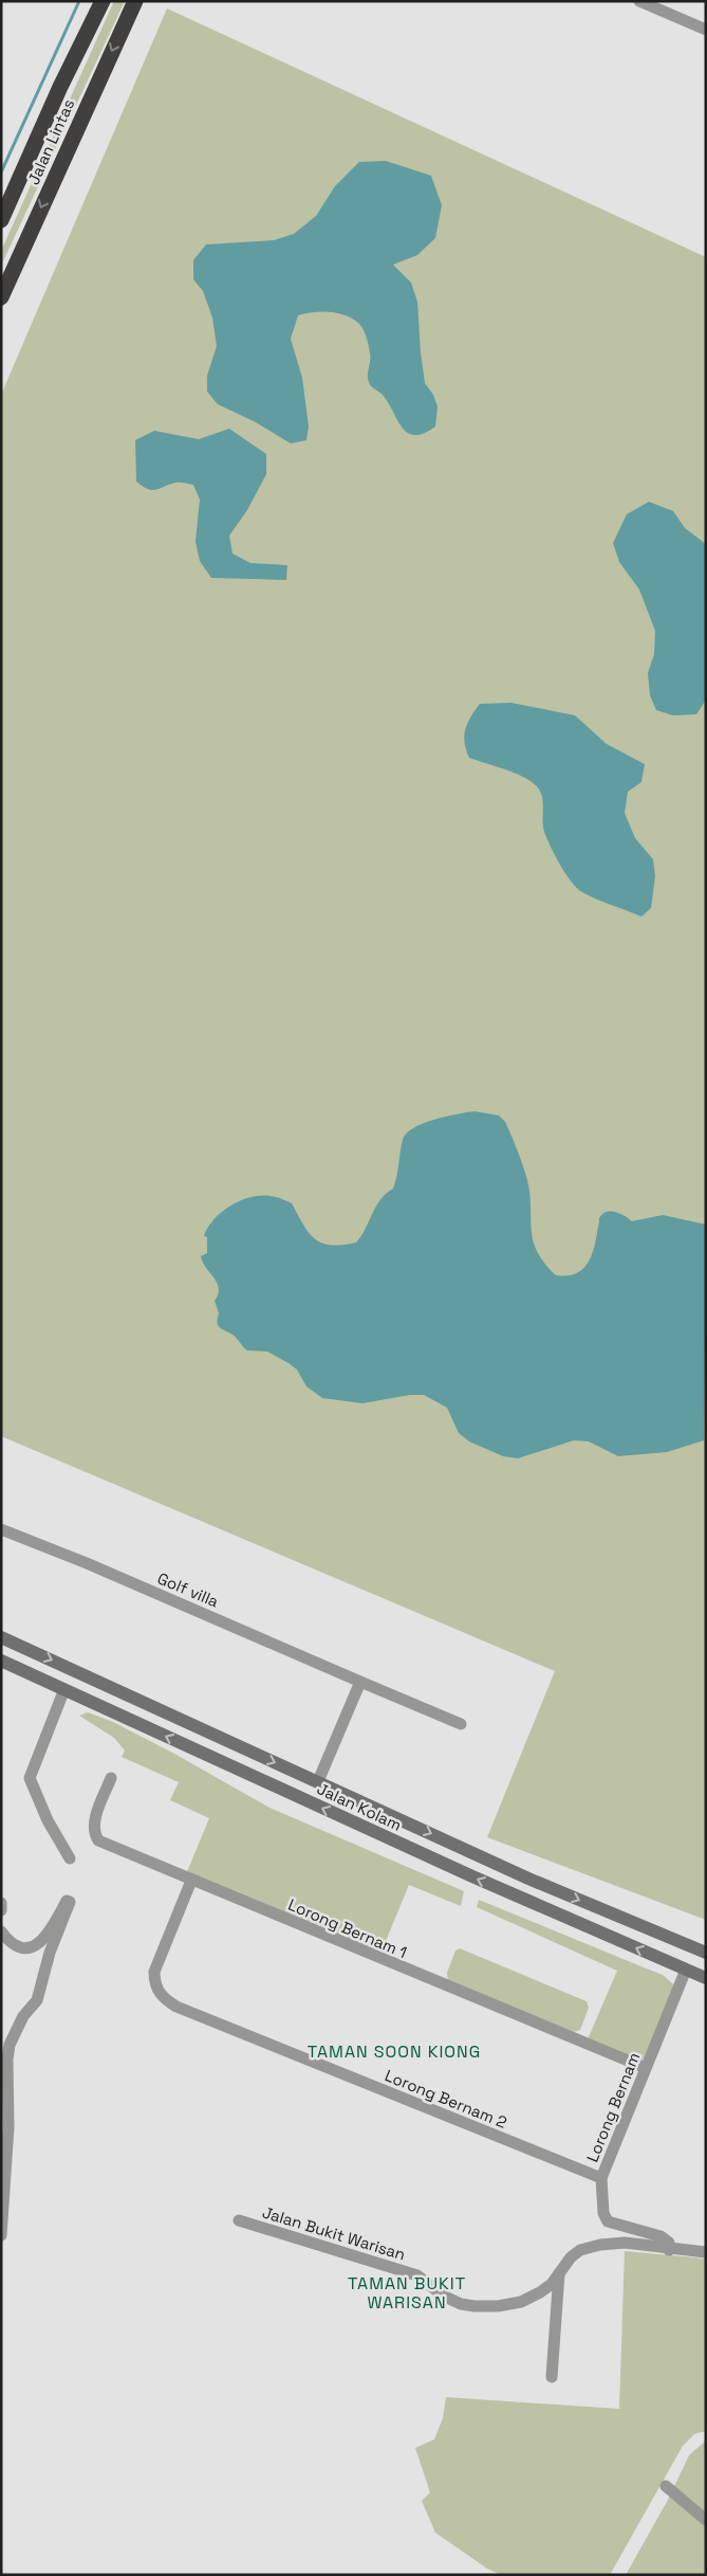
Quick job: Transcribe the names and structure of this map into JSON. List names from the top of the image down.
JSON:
{
  "streets": {
    "highway": ["Jalan Lintas"],
    "main road": ["Jalan Kolam"],
    "street": [
      "Golf villa",
      "Lorong Bernam 1",
      "Lorong Bernam 2",
      "Lorong Bernam",
      "Jalan Bukit Warisan"
    ]
  },
  "crossings": [
    ["Jalan Kolam", "Lorong Bernam"],
    ["Lorong Bernam 1", "Lorong Bernam 2"],
    ["Lorong Bernam 1", "Lorong Bernam"],
    ["Lorong Bernam 2", "Lorong Bernam"],
    ["Lorong Bernam", "Jalan Bukit Warisan"]
  ],
  "districts": ["TAMAN SOON KIONG", "TAMAN BUKIT WARISAN"]
}
